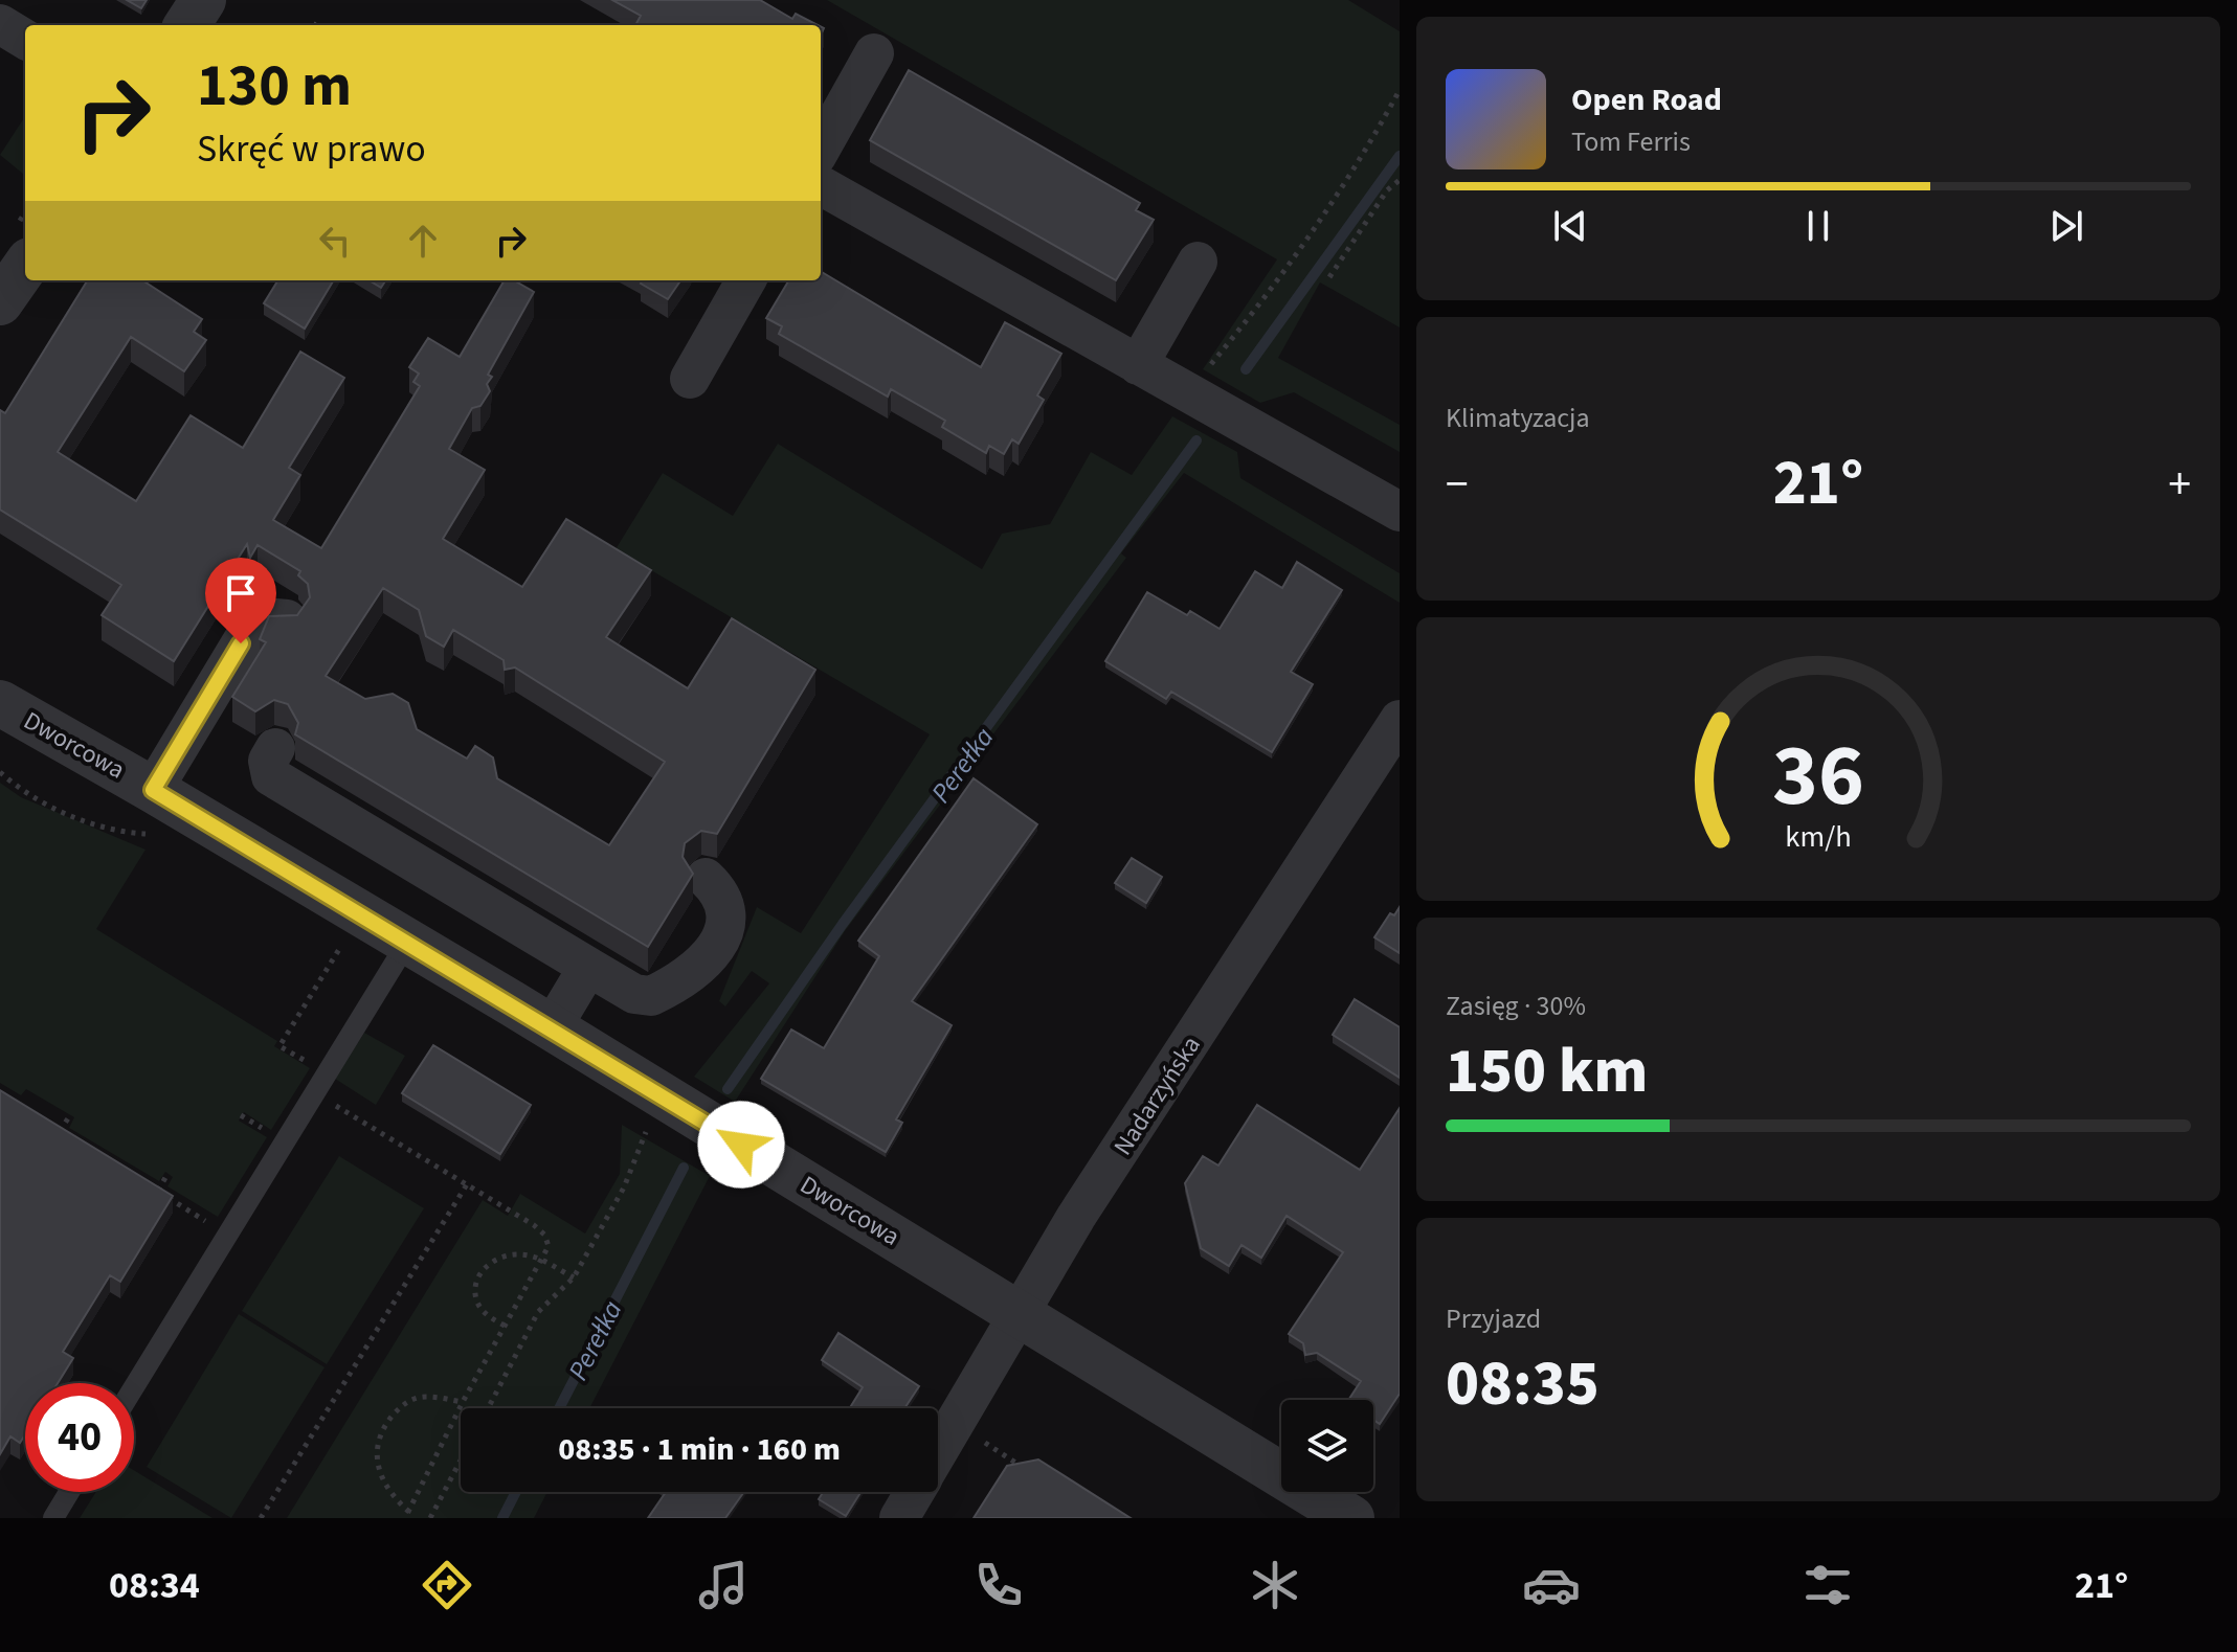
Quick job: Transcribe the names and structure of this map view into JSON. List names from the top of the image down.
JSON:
{
  "streets": {
    "street": ["Dworcowa", "Nadarzyńska"]
  },
  "crossings": [
    ["Dworcowa", "Nadarzyńska"]
  ],
  "water": ["Perełka"],
  "page": {
    "turn": ["130 m", "Skręć w prawo"],
    "song": ["Open Road", "Tom Ferris"],
    "tile": [
      "Klimatyzacja",
      ["Zasięg · 30%", "150 km"],
      ["Przyjazd", "08:35"]
    ],
    "heat": ["−", "21°", "+"],
    "limit": "40",
    "trip": "08:35 · 1 min · 160 m",
    "tabs": ["08:34", "21°"],
    "gauge": ["36", "km/h"]
  }
}
